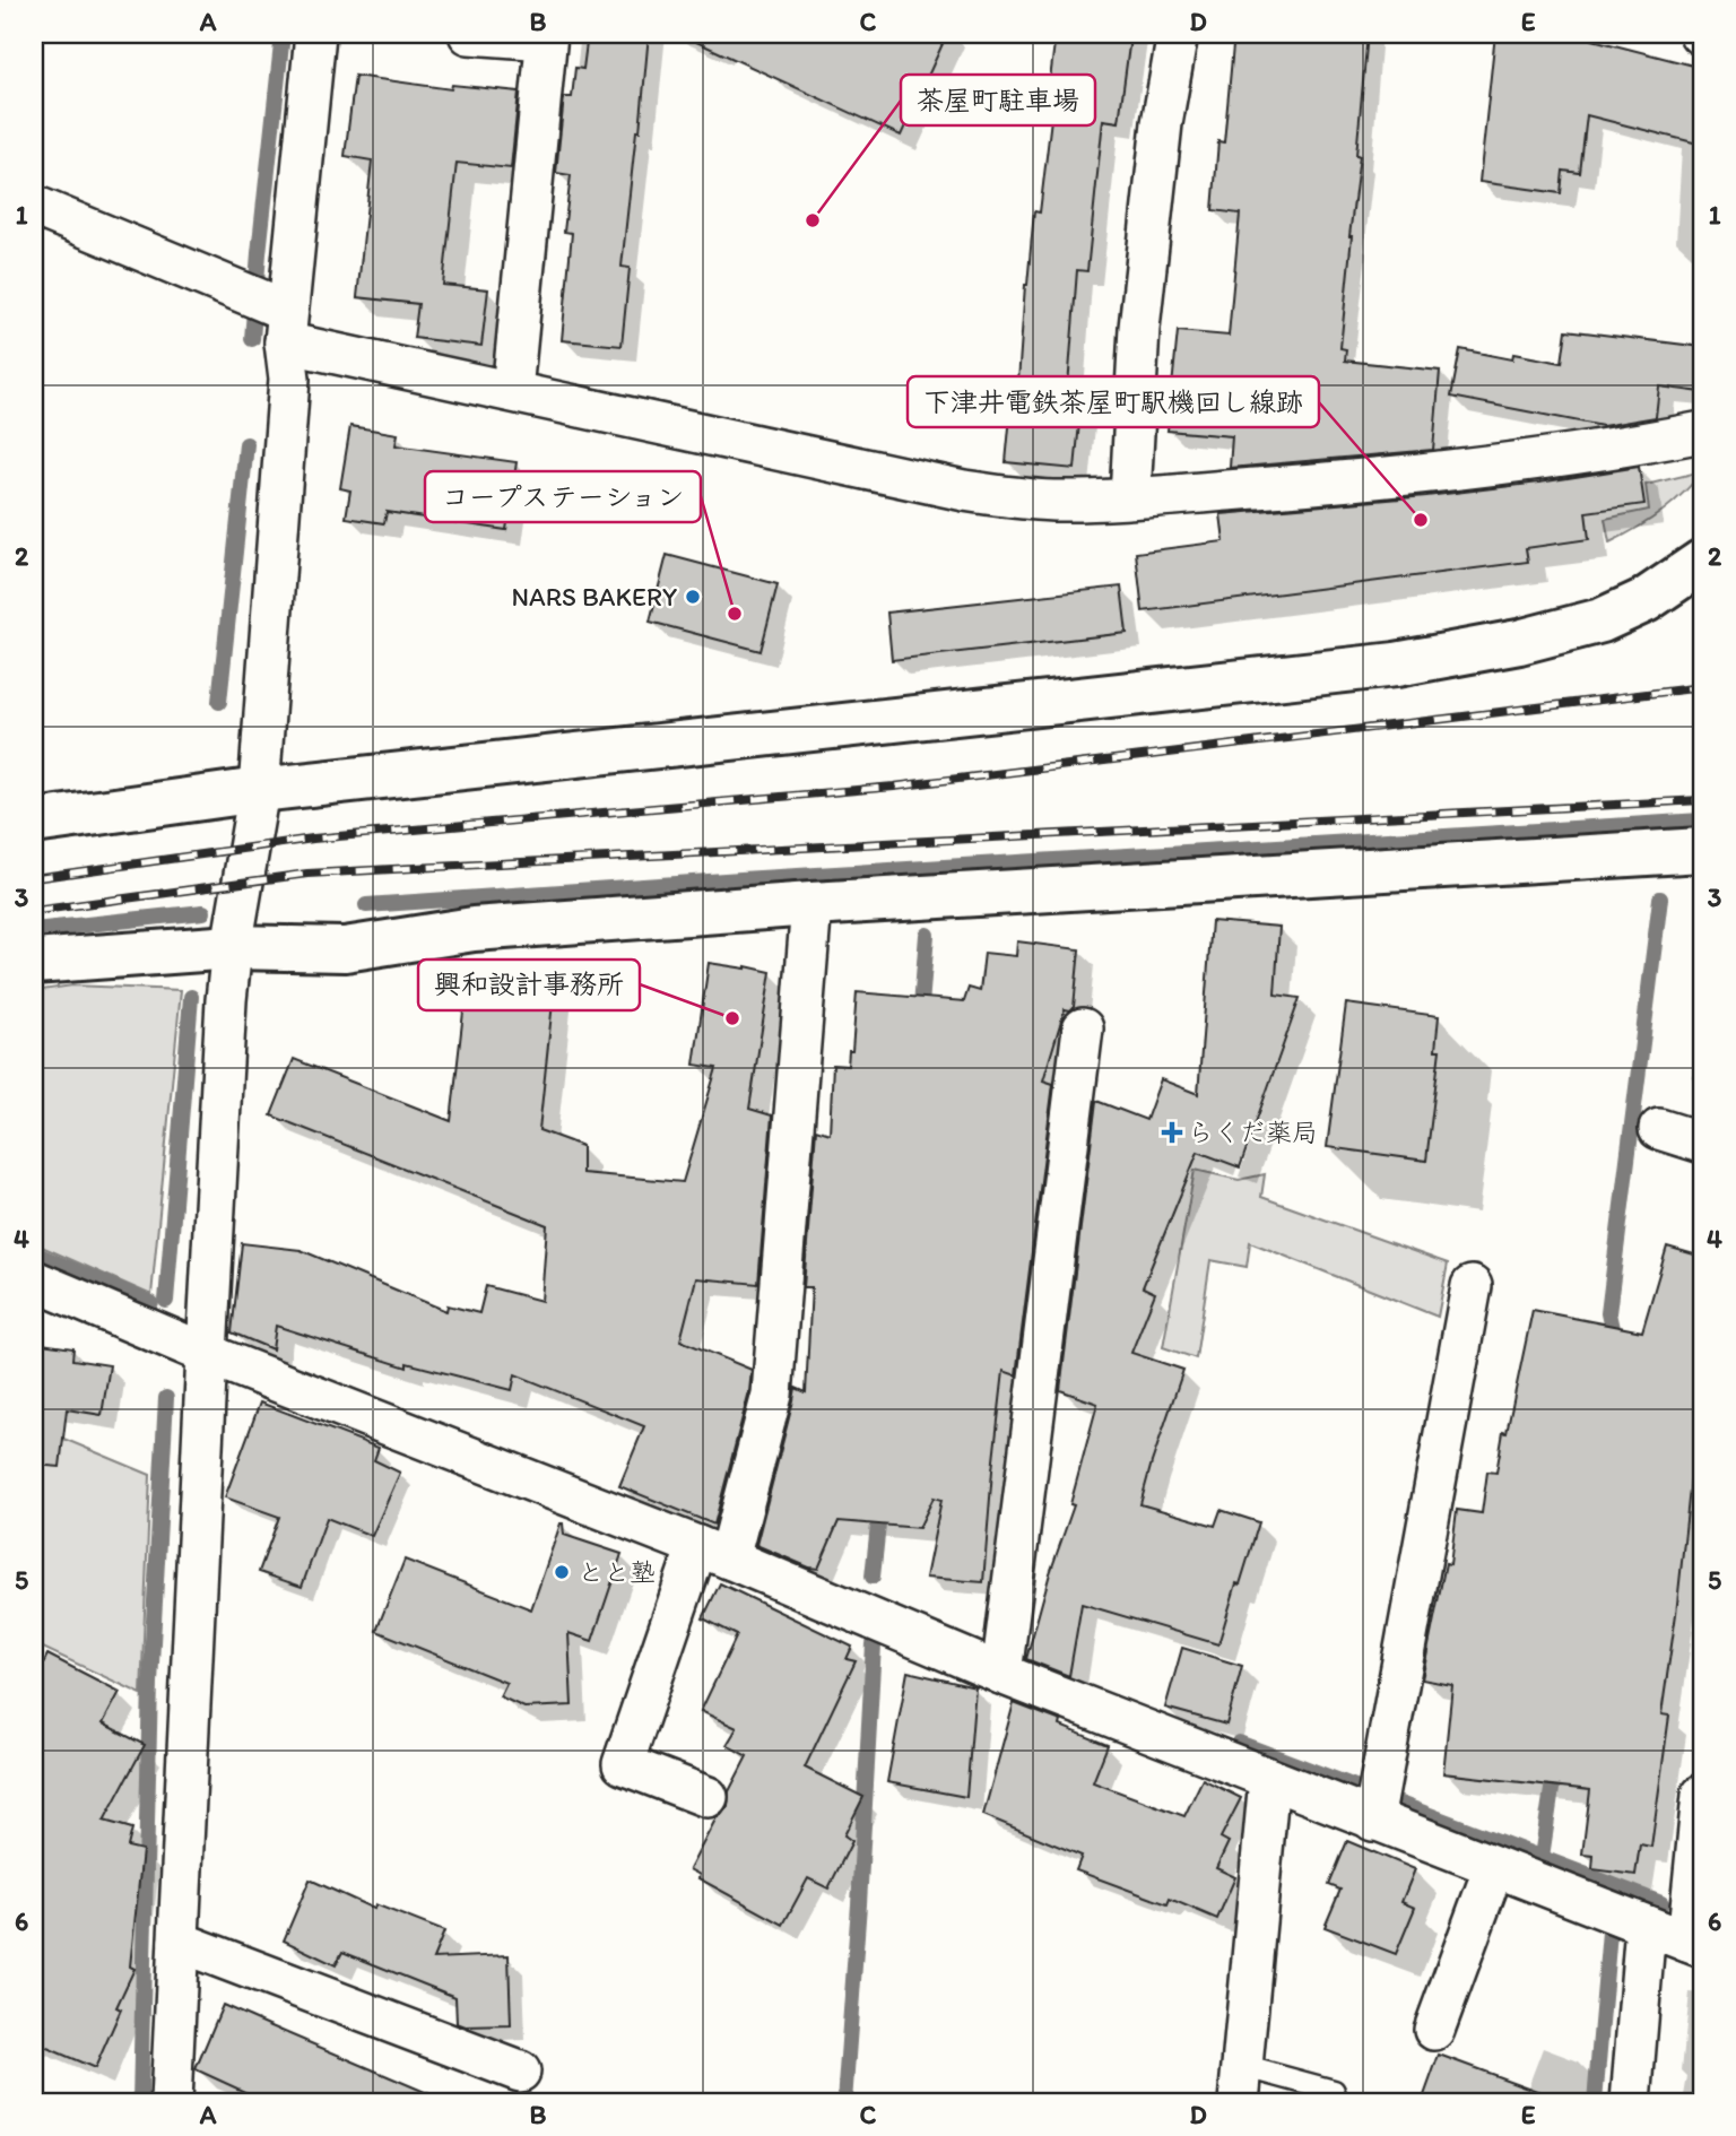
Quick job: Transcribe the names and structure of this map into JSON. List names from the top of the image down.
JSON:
{
  "places": {
    "other": [
      "茶屋町駐車場",
      "下津井電鉄茶屋町駅機回し線跡",
      "NARS BAKERY",
      "コープステーション",
      "興和設計事務所",
      "とと塾"
    ],
    "health": ["らくだ薬局"]
  },
  "grid": {
    "columns": [
      "A",
      "B",
      "C",
      "D",
      "E"
    ],
    "rows": [
      "1",
      "2",
      "3",
      "4",
      "5",
      "6"
    ]
  }
}
